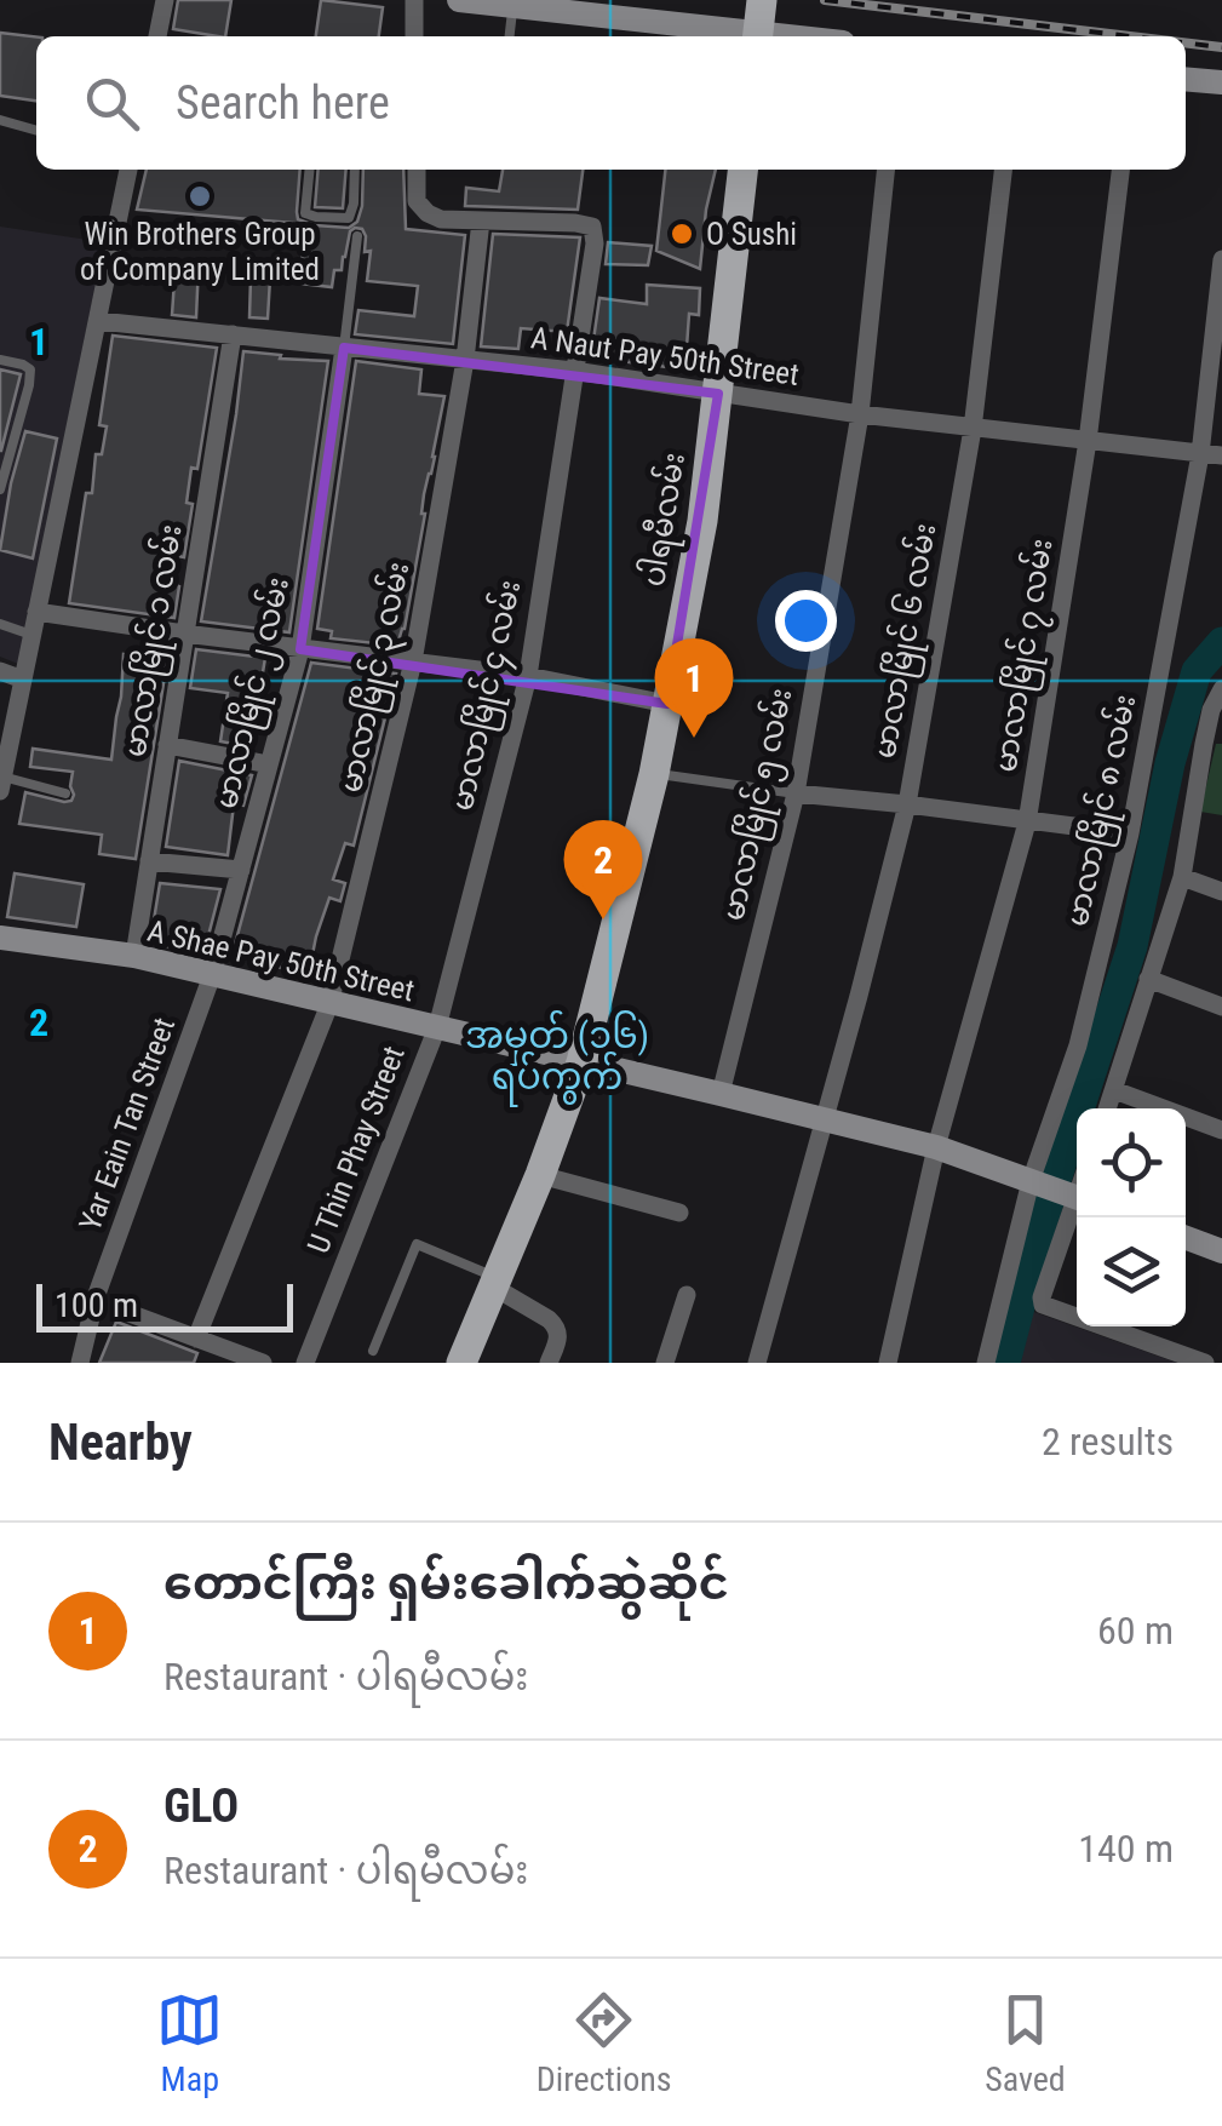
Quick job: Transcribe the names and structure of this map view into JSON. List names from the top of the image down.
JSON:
{
  "streets": {
    "main road": ["ပါရမီလမ်း"],
    "street": [
      "A Naut Pay 50th Street",
      "မာလာမြိုင် ၁ လမ်း",
      "မာလာမြိုင် ၆ လမ်း",
      "မာလာမြိုင် ၇ လမ်း",
      "မာလာမြိုင် ၃ လမ်း",
      "မာလာမြိုင် ၂ လမ်း",
      "မာလာမြိုင် ၄ လမ်း",
      "မာလာမြိုင် ၅ လမ်း",
      "မာလာမြိုင် ၈ လမ်း",
      "A Shae Pay 50th Street",
      "Yar Eain Tan Street",
      "U Thin Phay Street"
    ]
  },
  "crossings": [
    ["A Naut Pay 50th Street", "ပါရမီလမ်း"],
    ["A Naut Pay 50th Street", "မာလာမြိုင် ၁ လမ်း"],
    ["A Naut Pay 50th Street", "မာလာမြိုင် ၆ လမ်း"],
    ["A Naut Pay 50th Street", "မာလာမြိုင် ၇ လမ်း"],
    ["A Naut Pay 50th Street", "မာလာမြိုင် ၃ လမ်း"],
    ["A Naut Pay 50th Street", "မာလာမြိုင် ၂ လမ်း"],
    ["A Naut Pay 50th Street", "မာလာမြိုင် ၄ လမ်း"],
    ["A Naut Pay 50th Street", "မာလာမြိုင် ၅ လမ်း"],
    ["A Naut Pay 50th Street", "မာလာမြိုင် ၈ လမ်း"],
    ["ပါရမီလမ်း", "A Shae Pay 50th Street"],
    ["မာလာမြိုင် ၁ လမ်း", "A Shae Pay 50th Street"],
    ["မာလာမြိုင် ၆ လမ်း", "A Shae Pay 50th Street"],
    ["မာလာမြိုင် ၇ လမ်း", "A Shae Pay 50th Street"],
    ["မာလာမြိုင် ၃ လမ်း", "မာလာမြိုင် ၄ လမ်း"],
    ["မာလာမြိုင် ၃ လမ်း", "A Shae Pay 50th Street"],
    ["မာလာမြိုင် ၂ လမ်း", "A Shae Pay 50th Street"],
    ["မာလာမြိုင် ၂ လမ်း", "Yar Eain Tan Street"],
    ["မာလာမြိုင် ၄ လမ်း", "A Shae Pay 50th Street"],
    ["မာလာမြိုင် ၄ လမ်း", "U Thin Phay Street"],
    ["မာလာမြိုင် ၅ လမ်း", "A Shae Pay 50th Street"],
    ["မာလာမြိုင် ၈ လမ်း", "A Shae Pay 50th Street"],
    ["A Shae Pay 50th Street", "Yar Eain Tan Street"],
    ["A Shae Pay 50th Street", "U Thin Phay Street"]
  ],
  "districts": ["အမှတ် (၁၆) ရပ်ကွက်"],
  "places": ["Win Brothers Group of Company Limited", "O Sushi"],
  "scale_bar": "100 m",
  "page": {
    "search": "Search here",
    "pins": ["1", "2"],
    "scale": "100 m",
    "heading": ["Nearby", "2 results"],
    "list": [
      {
        "mark": "1",
        "name": "တောင်ကြီး ရှမ်းခေါက်ဆွဲဆိုင်",
        "note": "Restaurant · ပါရမီလမ်း",
        "value": "60 m"
      },
      {
        "mark": "2",
        "name": "GLO",
        "note": "Restaurant · ပါရမီလမ်း",
        "value": "140 m"
      }
    ],
    "nav": ["Map", "Directions", "Saved"]
  },
  "grid": {
    "rows": ["1", "2"]
  }
}
